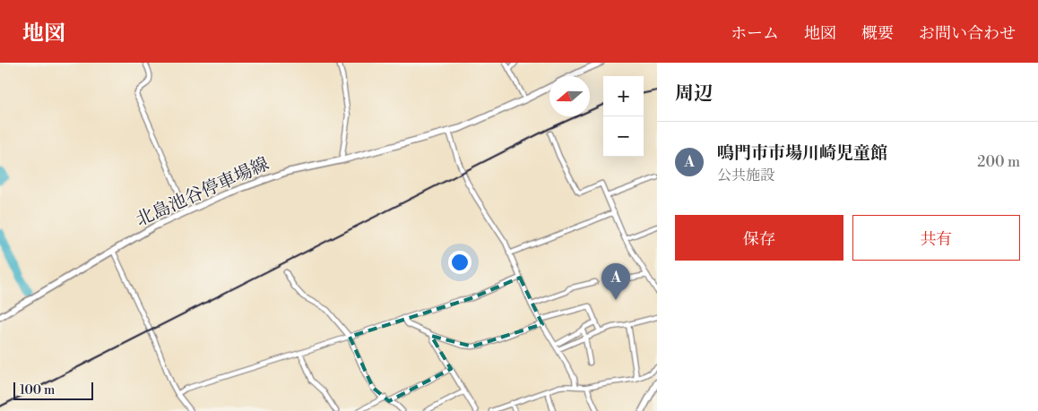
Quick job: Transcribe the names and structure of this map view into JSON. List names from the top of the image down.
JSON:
{
  "streets": {
    "main road": ["北島池谷停車場線"]
  },
  "scale_bar": "100 m",
  "north": "left",
  "page": {
    "header": "地図",
    "nav": [
      "ホーム",
      "地図",
      "概要",
      "お問い合わせ"
    ],
    "heading": "周辺",
    "map_buttons": ["+", "−"],
    "list": [
      {
        "mark": "A",
        "name": "鳴門市市場川崎児童館",
        "note": "公共施設",
        "value": "200 m"
      }
    ],
    "buttons": ["保存", "共有"],
    "pins": "A",
    "scale": "100 m"
  }
}
